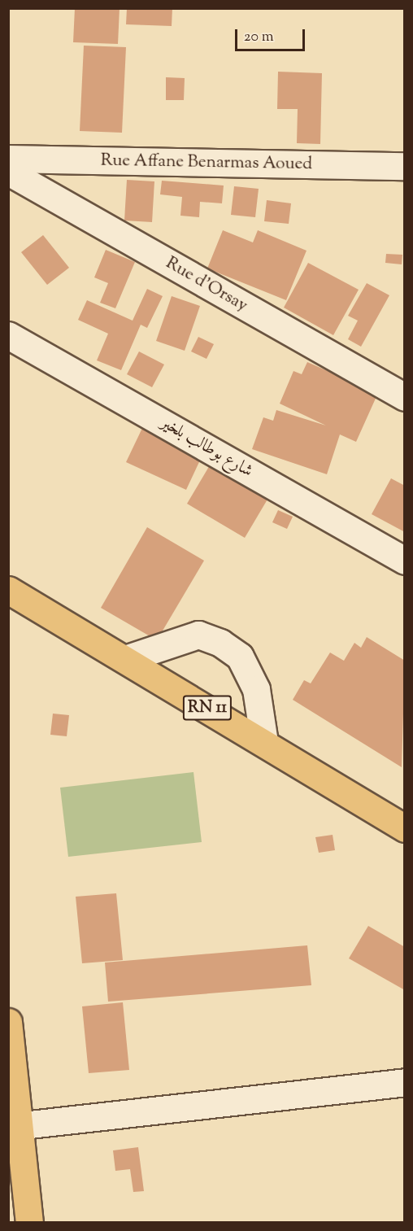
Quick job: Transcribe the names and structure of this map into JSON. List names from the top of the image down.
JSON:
{
  "streets": {
    "main road": ["RN 11"],
    "street": ["Rue Affane Benarmas Aoued", "Rue d'Orsay", "شارع بوطالب بلخير"]
  },
  "scale_bar": "20 m"
}
